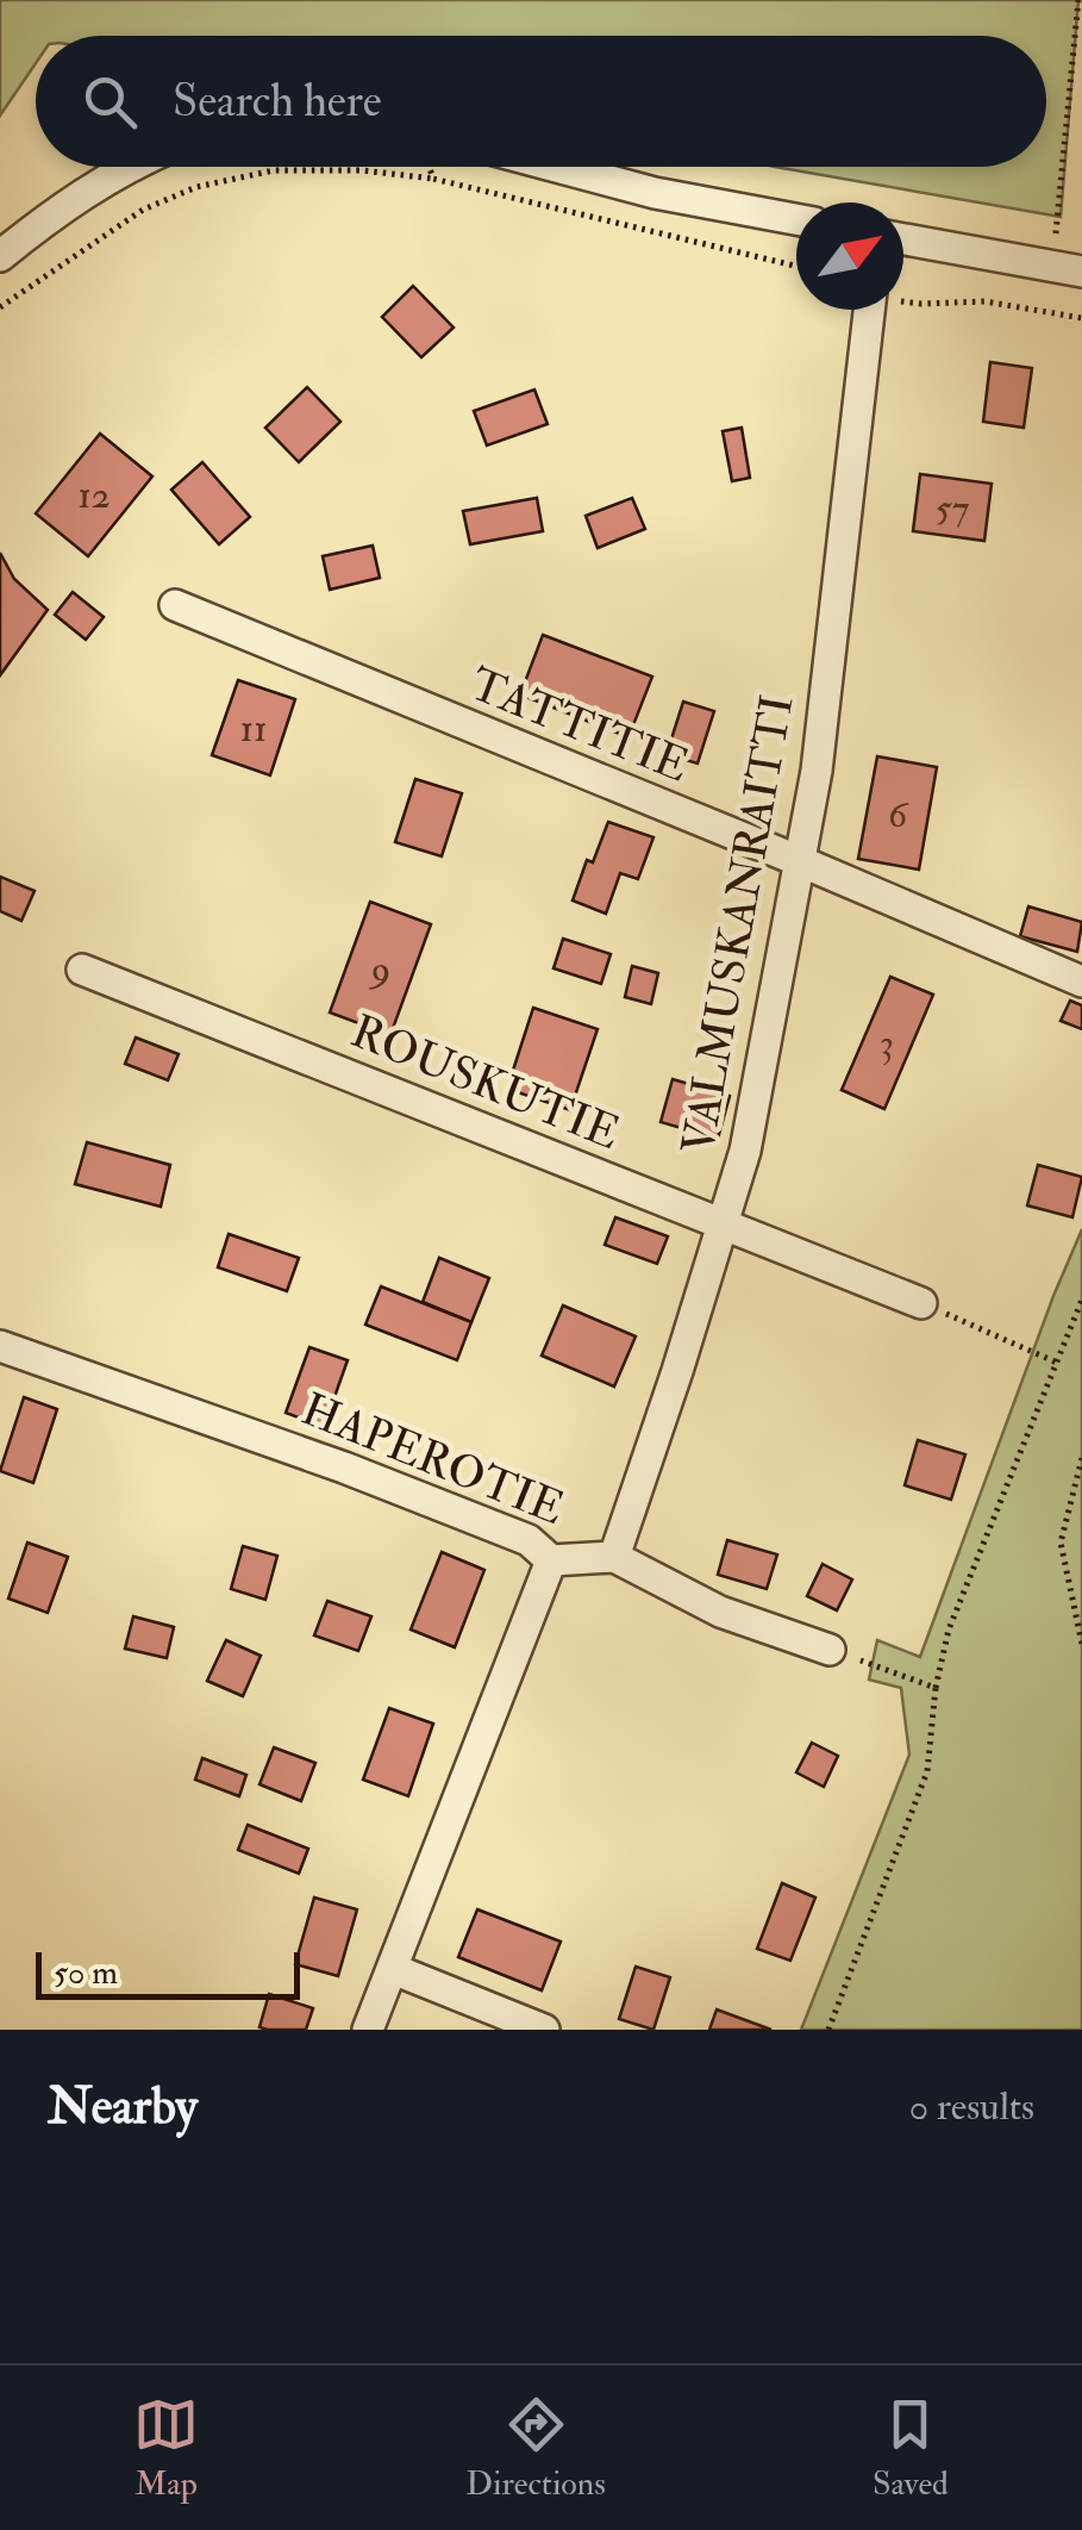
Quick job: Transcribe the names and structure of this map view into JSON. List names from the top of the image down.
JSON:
{
  "streets": {
    "street": [
      "TATTITIE",
      "VALMUSKANRAITTI",
      "ROUSKUTIE",
      "HAPEROTIE"
    ]
  },
  "crossings": [
    ["TATTITIE", "VALMUSKANRAITTI"],
    ["VALMUSKANRAITTI", "ROUSKUTIE"],
    ["VALMUSKANRAITTI", "HAPEROTIE"]
  ],
  "house_numbers": [
    "12",
    "57",
    "11",
    "6",
    "9",
    "3"
  ],
  "scale_bar": "50 m",
  "north": "top right",
  "page": {
    "search": "Search here",
    "scale": "50 m",
    "heading": ["Nearby", "0 results"],
    "nav": ["Map", "Directions", "Saved"]
  }
}
